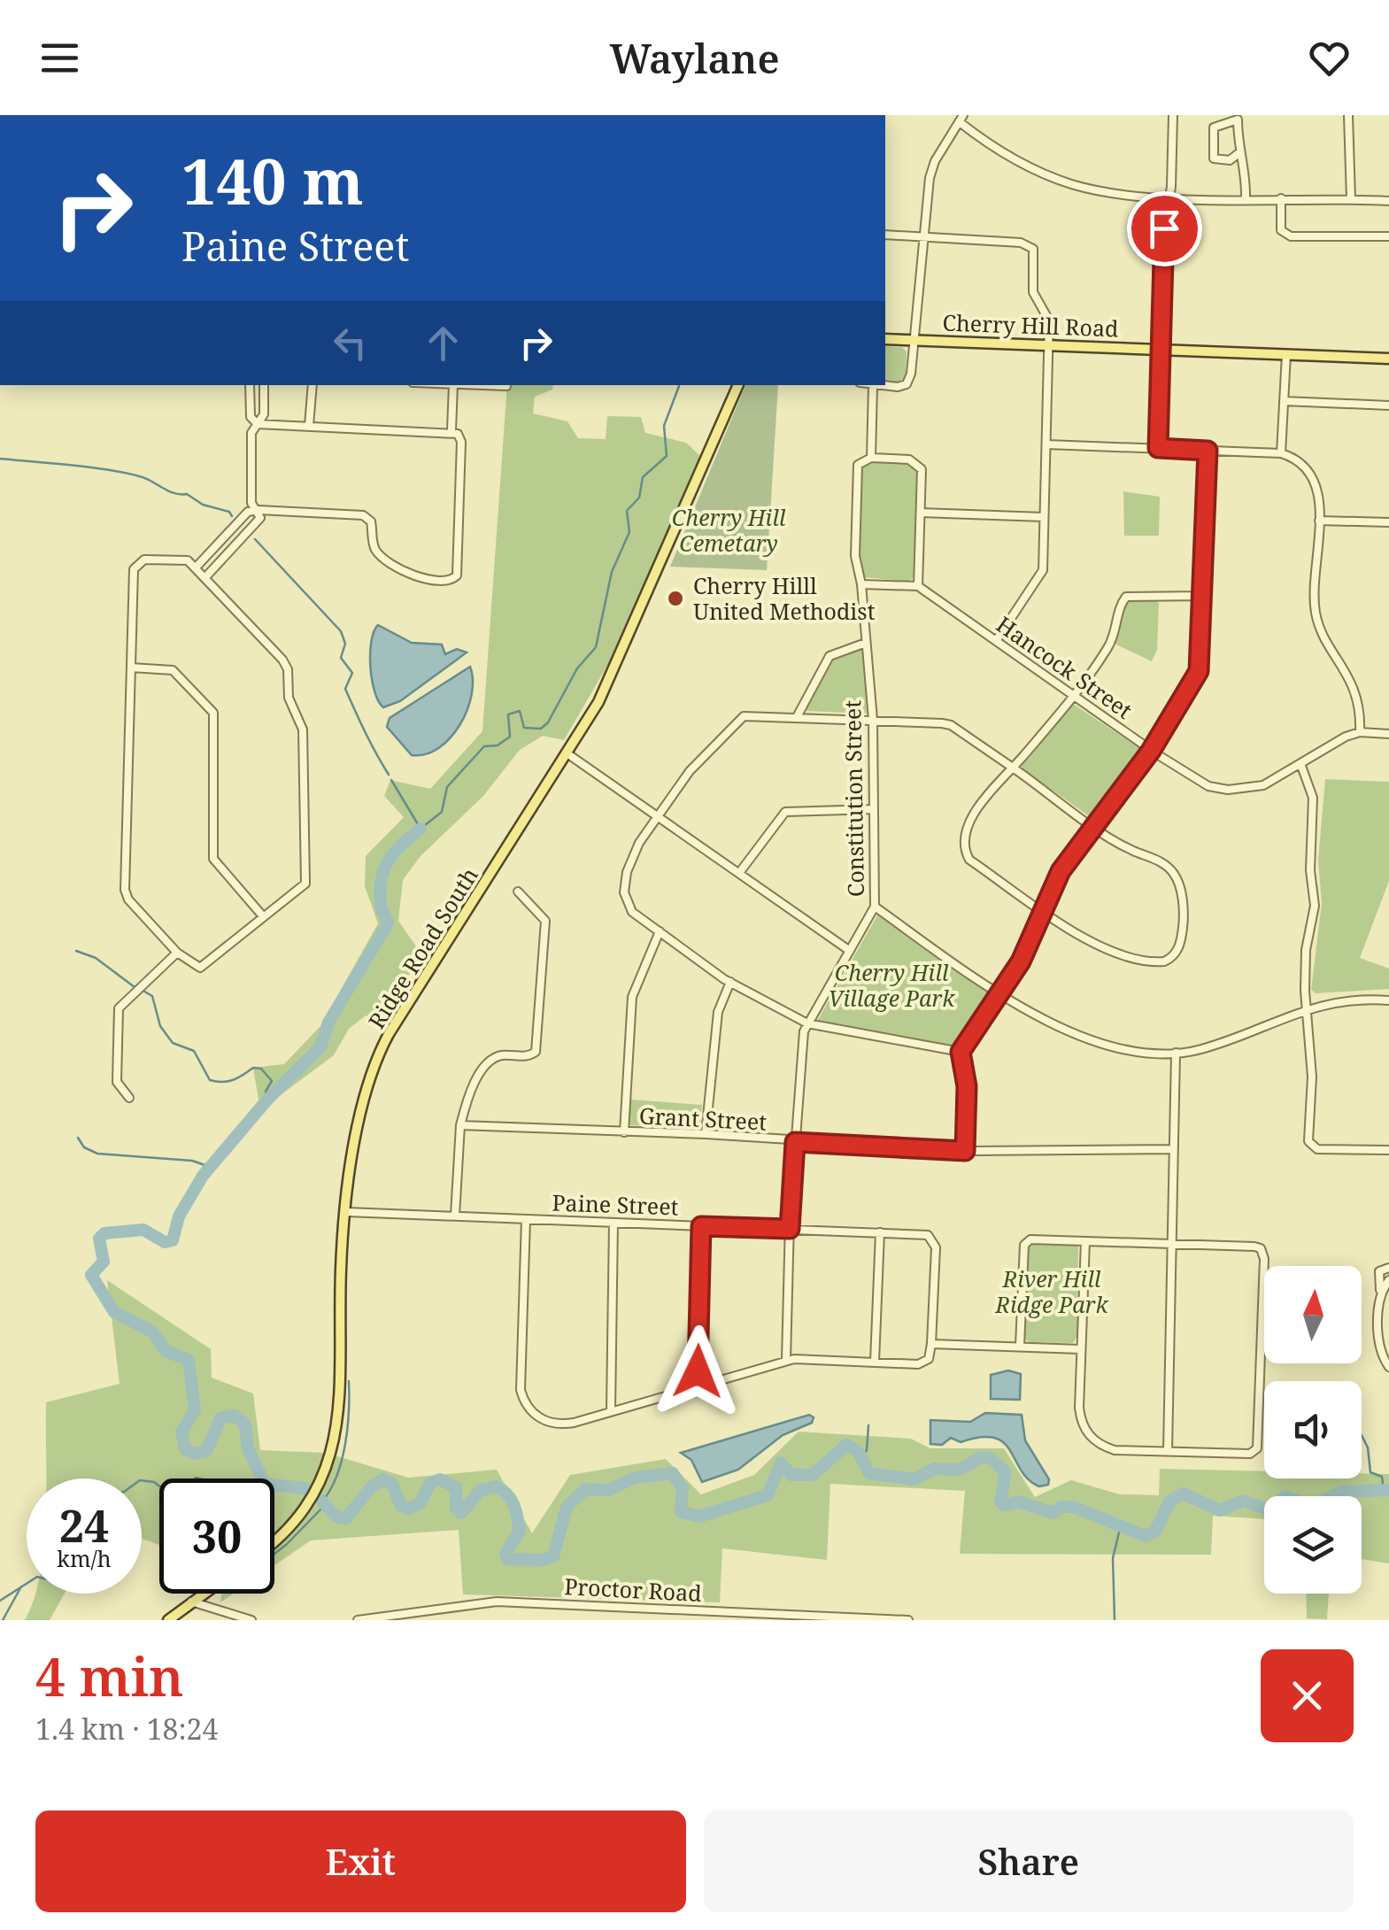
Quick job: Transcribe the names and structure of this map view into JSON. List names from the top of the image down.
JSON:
{
  "streets": {
    "main road": ["Cherry Hill Road", "Ridge Road South"],
    "street": [
      "Hancock Street",
      "Constitution Street",
      "Grant Street",
      "Paine Street",
      "Proctor Road"
    ]
  },
  "crossings": [
    ["Constitution Street", "Grant Street"],
    ["Constitution Street", "Paine Street"],
    ["Ridge Road South", "Paine Street"]
  ],
  "parks": ["Cherry Hill Cemetary", "Cherry Hill Village Park", "River Hill Ridge Park"],
  "places": ["Cherry Hilll United Methodist"],
  "north": "top",
  "page": {
    "header": "Waylane",
    "turn": ["140 m", "Paine Street"],
    "speed": "24 km/h",
    "limit": "30",
    "heading": ["4 min", "1.4 km · 18:24"],
    "buttons": ["Exit", "Share"]
  }
}
